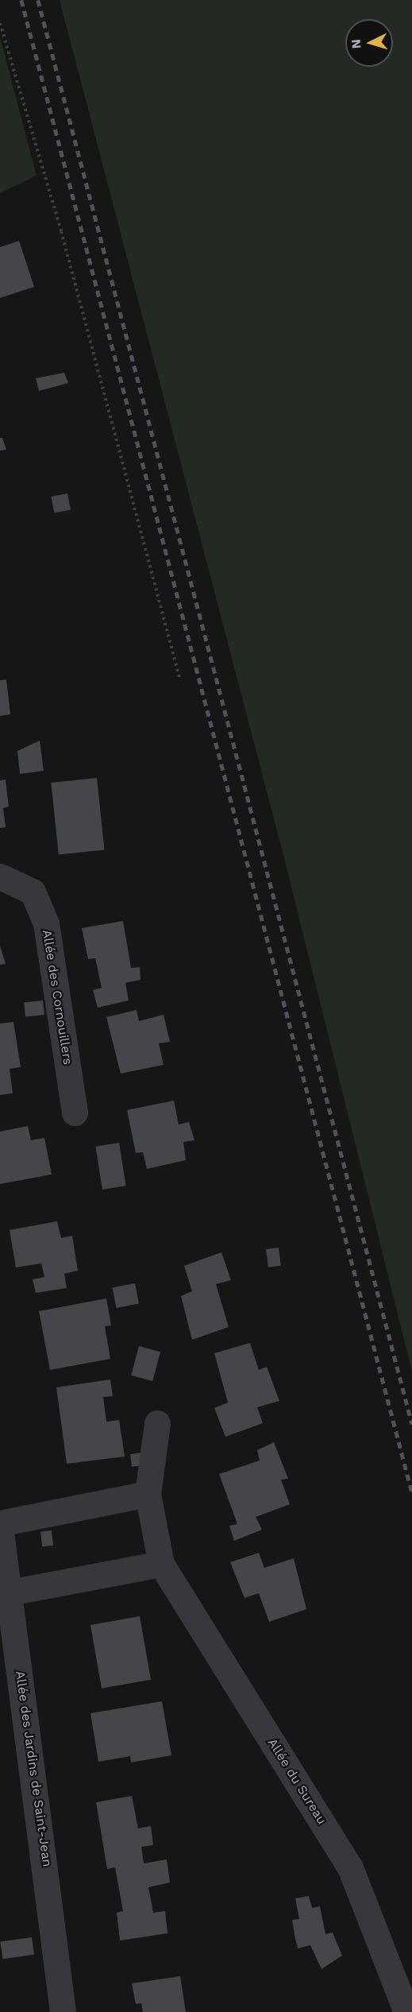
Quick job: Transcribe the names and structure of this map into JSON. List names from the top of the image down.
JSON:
{
  "streets": {
    "street": ["Allée des Cornouillers", "Allée des Jardins de Saint-Jean", "Allée du Sureau"]
  },
  "north": "left"
}
